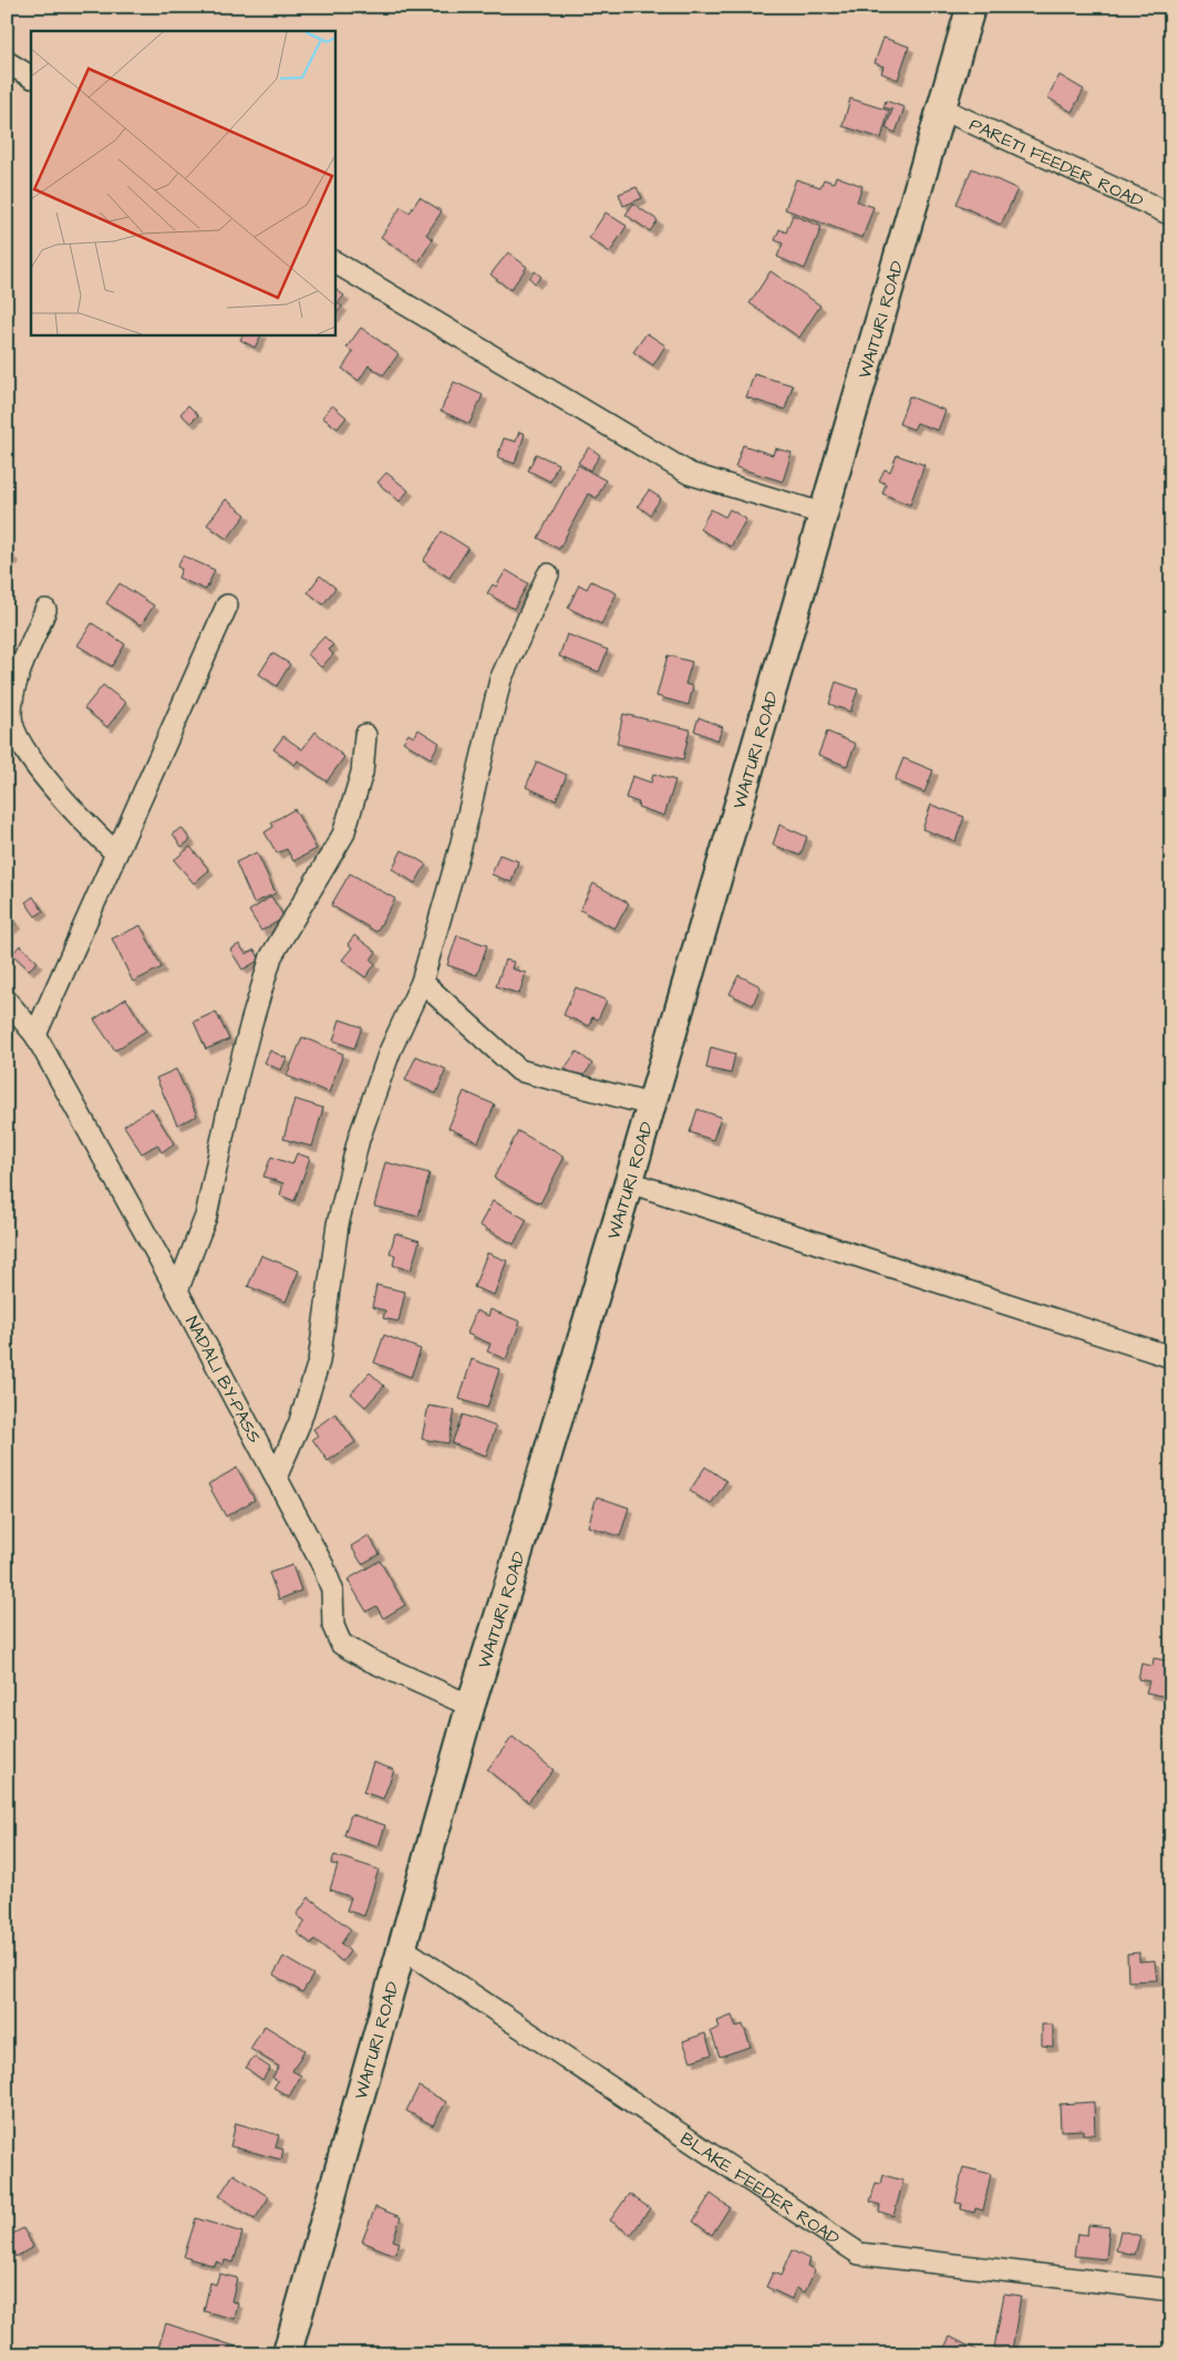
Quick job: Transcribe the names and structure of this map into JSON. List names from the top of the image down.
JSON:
{
  "streets": {
    "main road": ["WAITURI ROAD"],
    "street": ["PARETI FEEDER ROAD", "NADALI BY-PASS", "BLAKE FEEDER ROAD"]
  },
  "crossings": [
    ["PARETI FEEDER ROAD", "WAITURI ROAD"],
    ["WAITURI ROAD", "NADALI BY-PASS"],
    ["WAITURI ROAD", "BLAKE FEEDER ROAD"]
  ]
}
